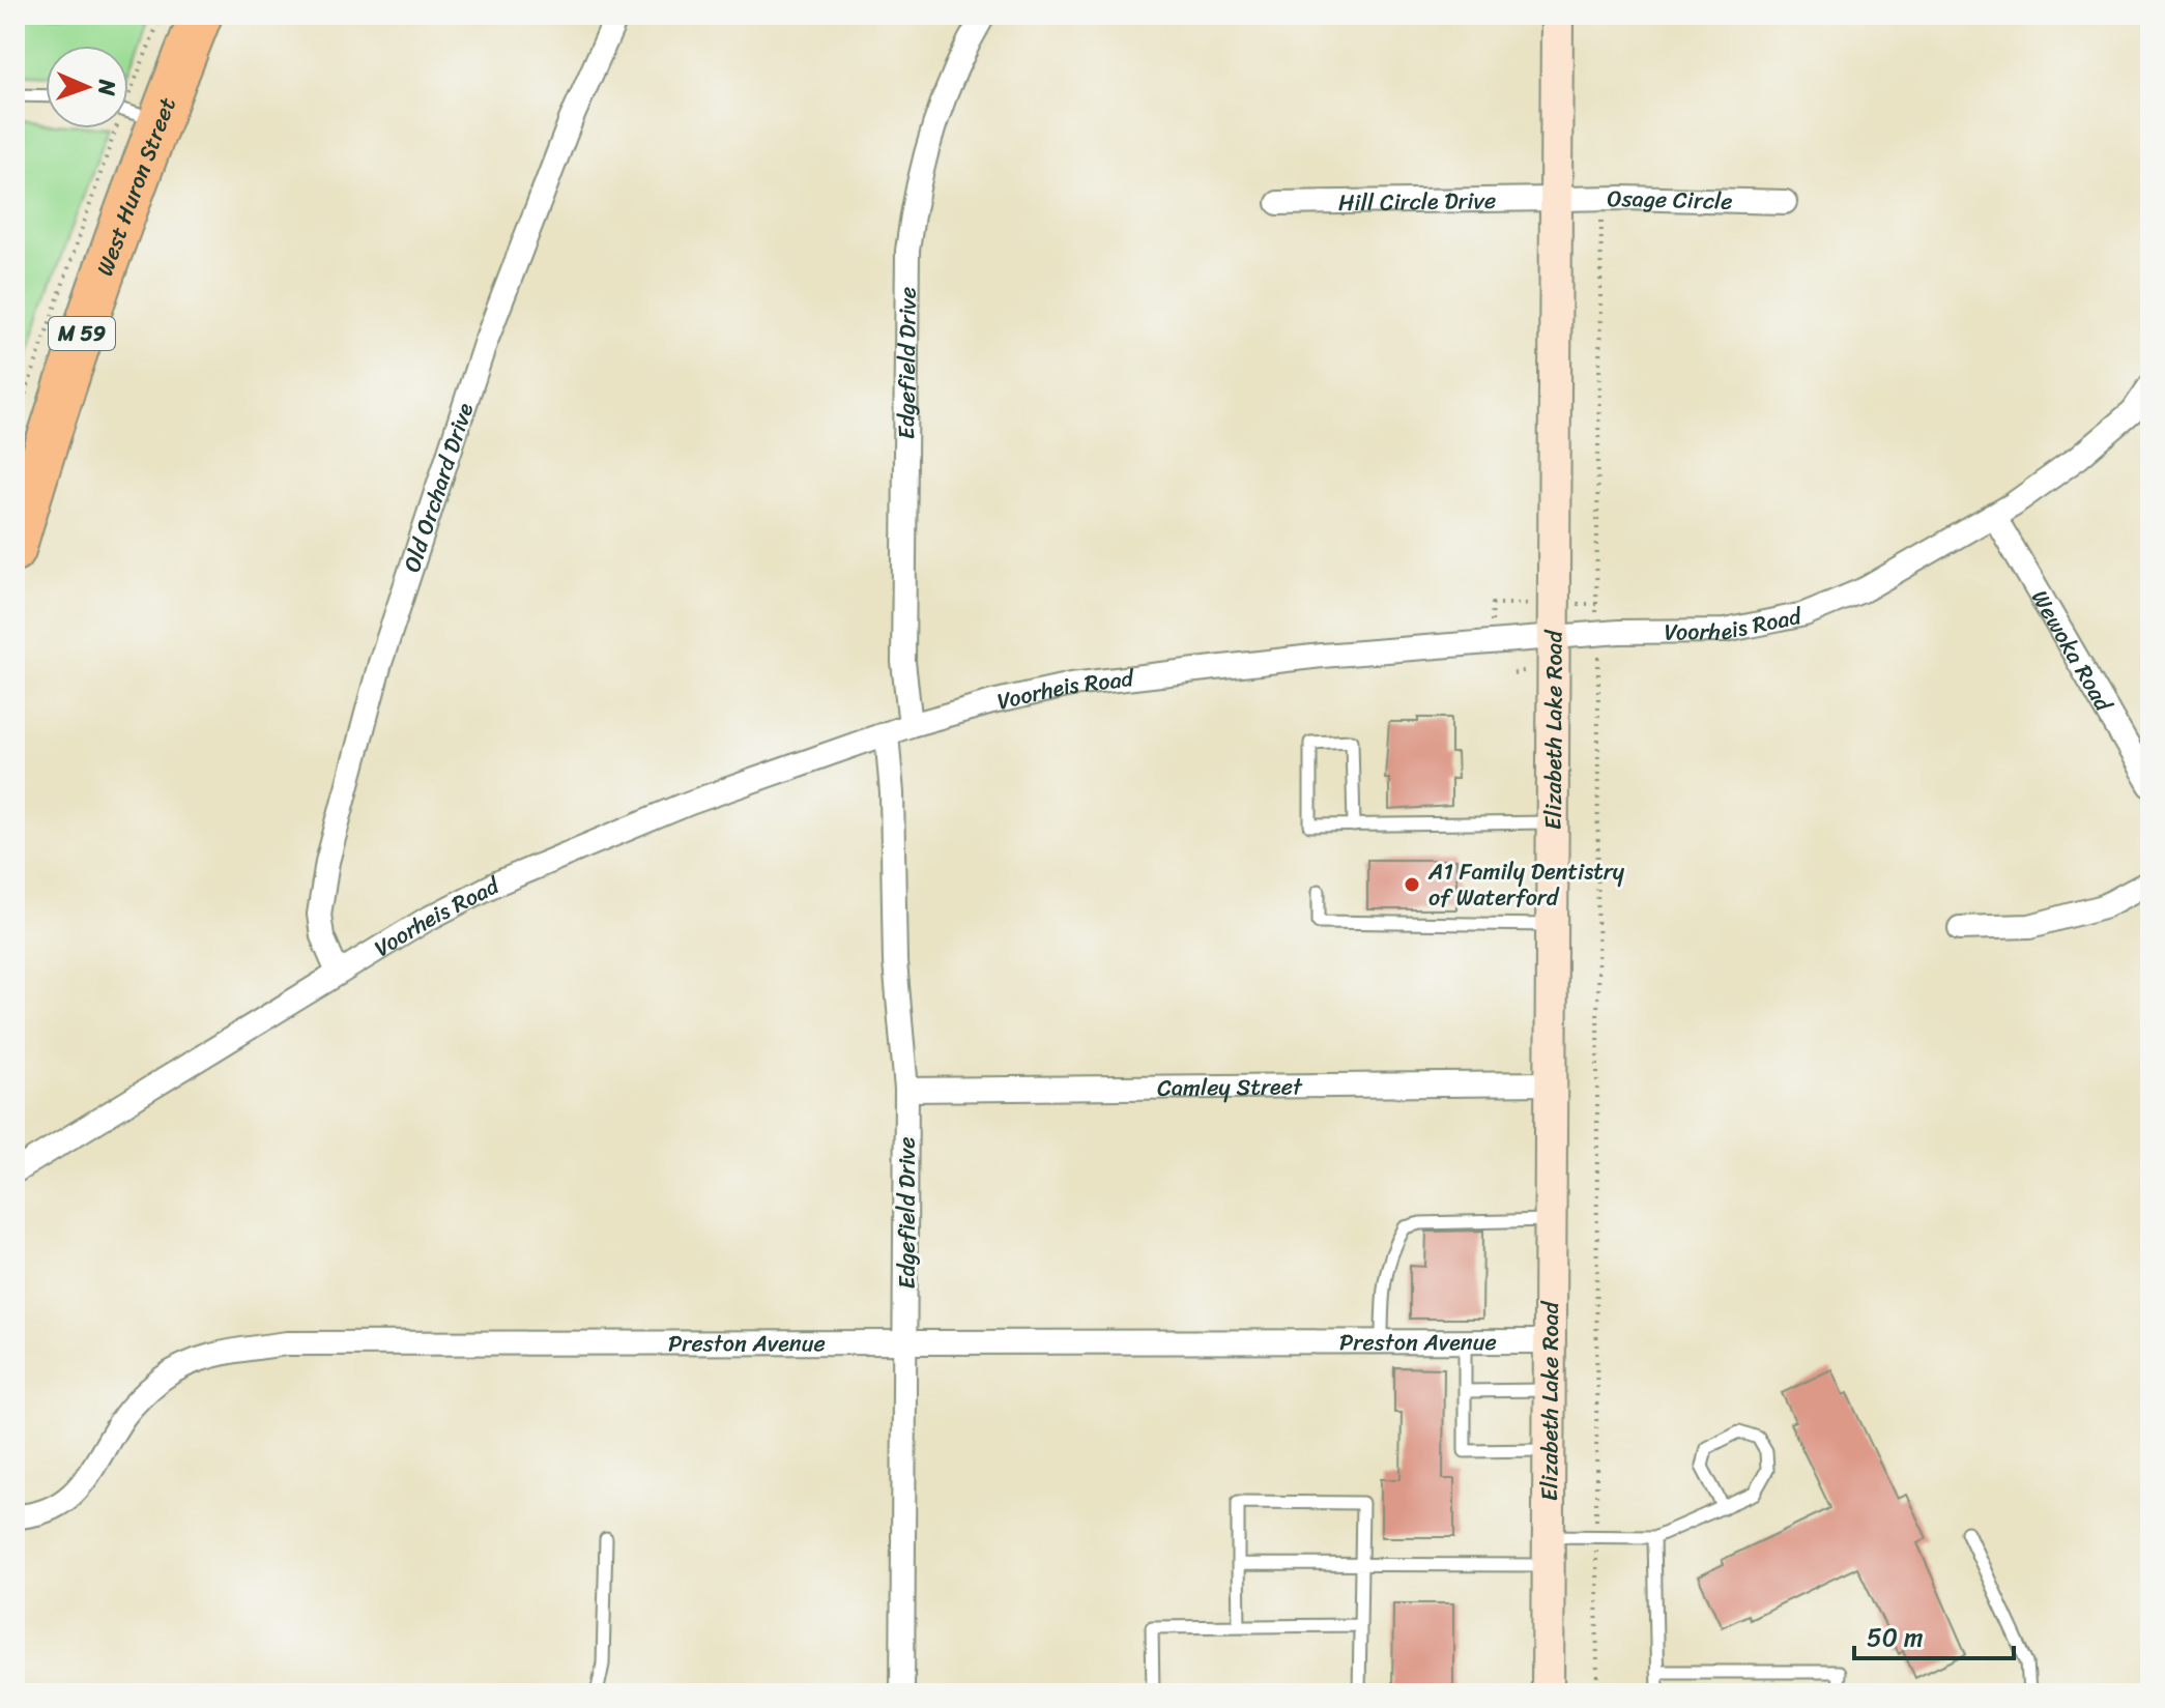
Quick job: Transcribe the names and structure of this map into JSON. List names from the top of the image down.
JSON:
{
  "streets": {
    "highway": ["West Huron Street", "M 59"],
    "main road": ["Elizabeth Lake Road"],
    "street": [
      "Osage Circle",
      "Hill Circle Drive",
      "Edgefield Drive",
      "Old Orchard Drive",
      "Voorheis Road",
      "Wewoka Road",
      "Camley Street",
      "Preston Avenue"
    ]
  },
  "crossings": [
    ["Osage Circle", "Hill Circle Drive"],
    ["Osage Circle", "Elizabeth Lake Road"],
    ["Hill Circle Drive", "Elizabeth Lake Road"],
    ["Edgefield Drive", "Voorheis Road"],
    ["Edgefield Drive", "Camley Street"],
    ["Edgefield Drive", "Preston Avenue"],
    ["Old Orchard Drive", "Voorheis Road"],
    ["Voorheis Road", "Wewoka Road"],
    ["Voorheis Road", "Elizabeth Lake Road"],
    ["Elizabeth Lake Road", "Camley Street"],
    ["Elizabeth Lake Road", "Preston Avenue"]
  ],
  "places": ["A1 Family Dentistry of Waterford"],
  "scale_bar": "50 m",
  "north": "right"
}
